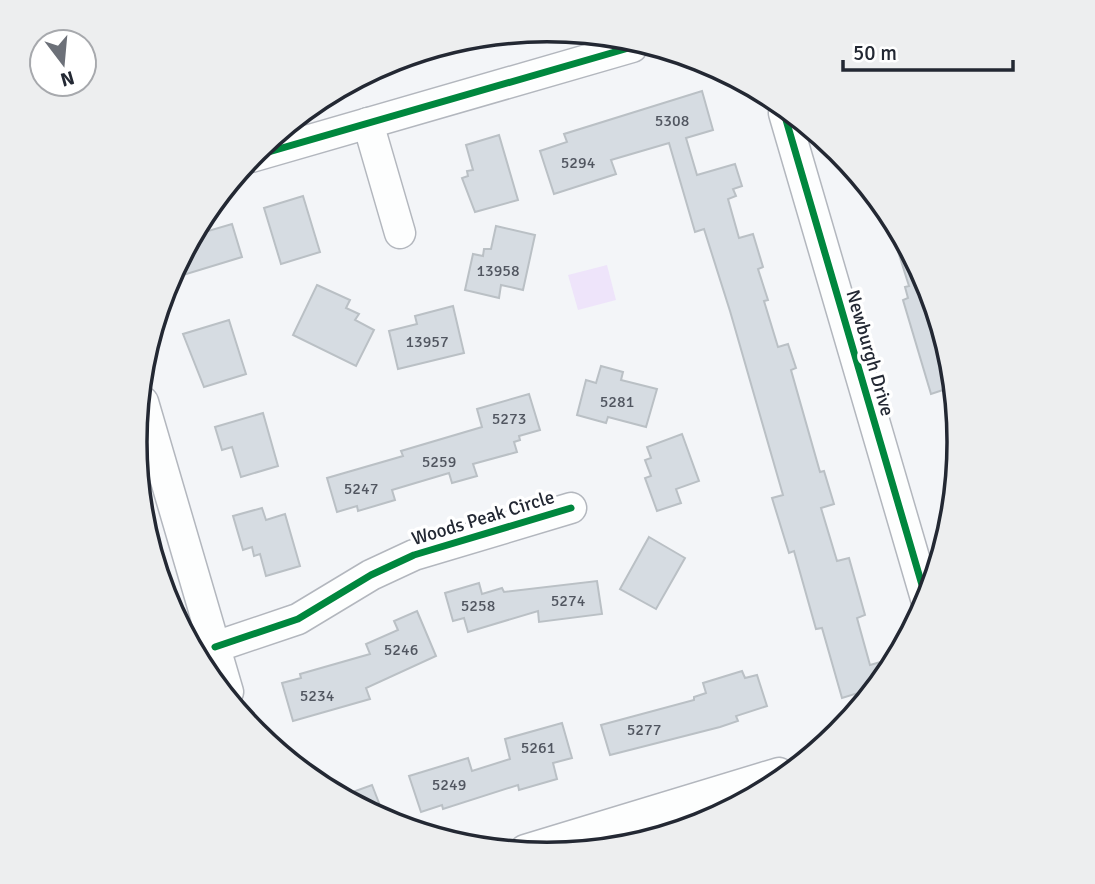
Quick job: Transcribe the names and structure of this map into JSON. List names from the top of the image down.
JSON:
{
  "streets": {
    "street": ["Newburgh Drive", "Woods Peak Circle"]
  },
  "house_numbers": [
    "5308",
    "5294",
    "13958",
    "13957",
    "5281",
    "5273",
    "5259",
    "5247",
    "5274",
    "5258",
    "5246",
    "5234",
    "5277",
    "5261",
    "5249"
  ],
  "scale_bar": "50 m",
  "north": "bottom"
}
